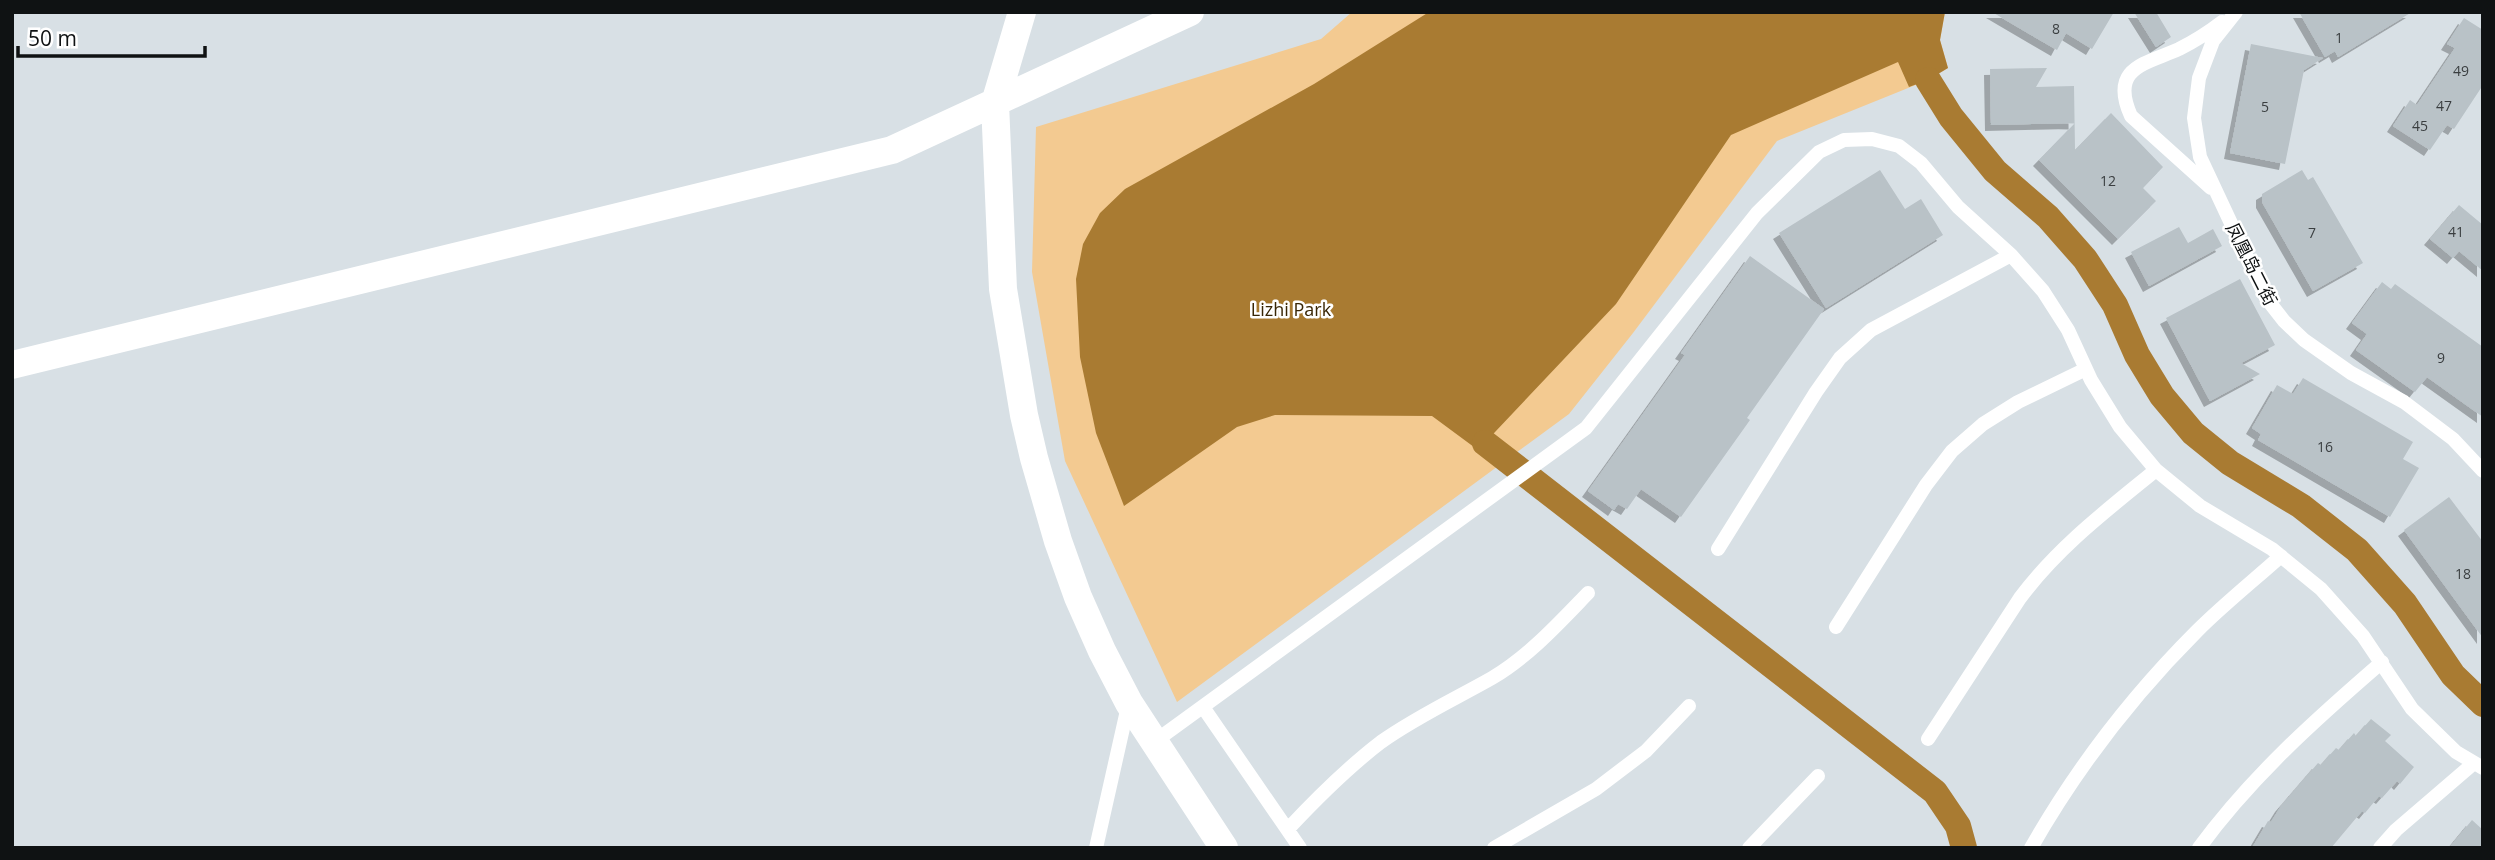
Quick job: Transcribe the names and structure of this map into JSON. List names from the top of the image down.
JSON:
{
  "streets": {
    "lane": ["凤凰岛二街"]
  },
  "parks": ["Lizhi Park"],
  "house_numbers": [
    "8",
    "1",
    "49",
    "47",
    "5",
    "45",
    "12",
    "41",
    "7",
    "9",
    "16",
    "18"
  ],
  "scale_bar": "50 m"
}
